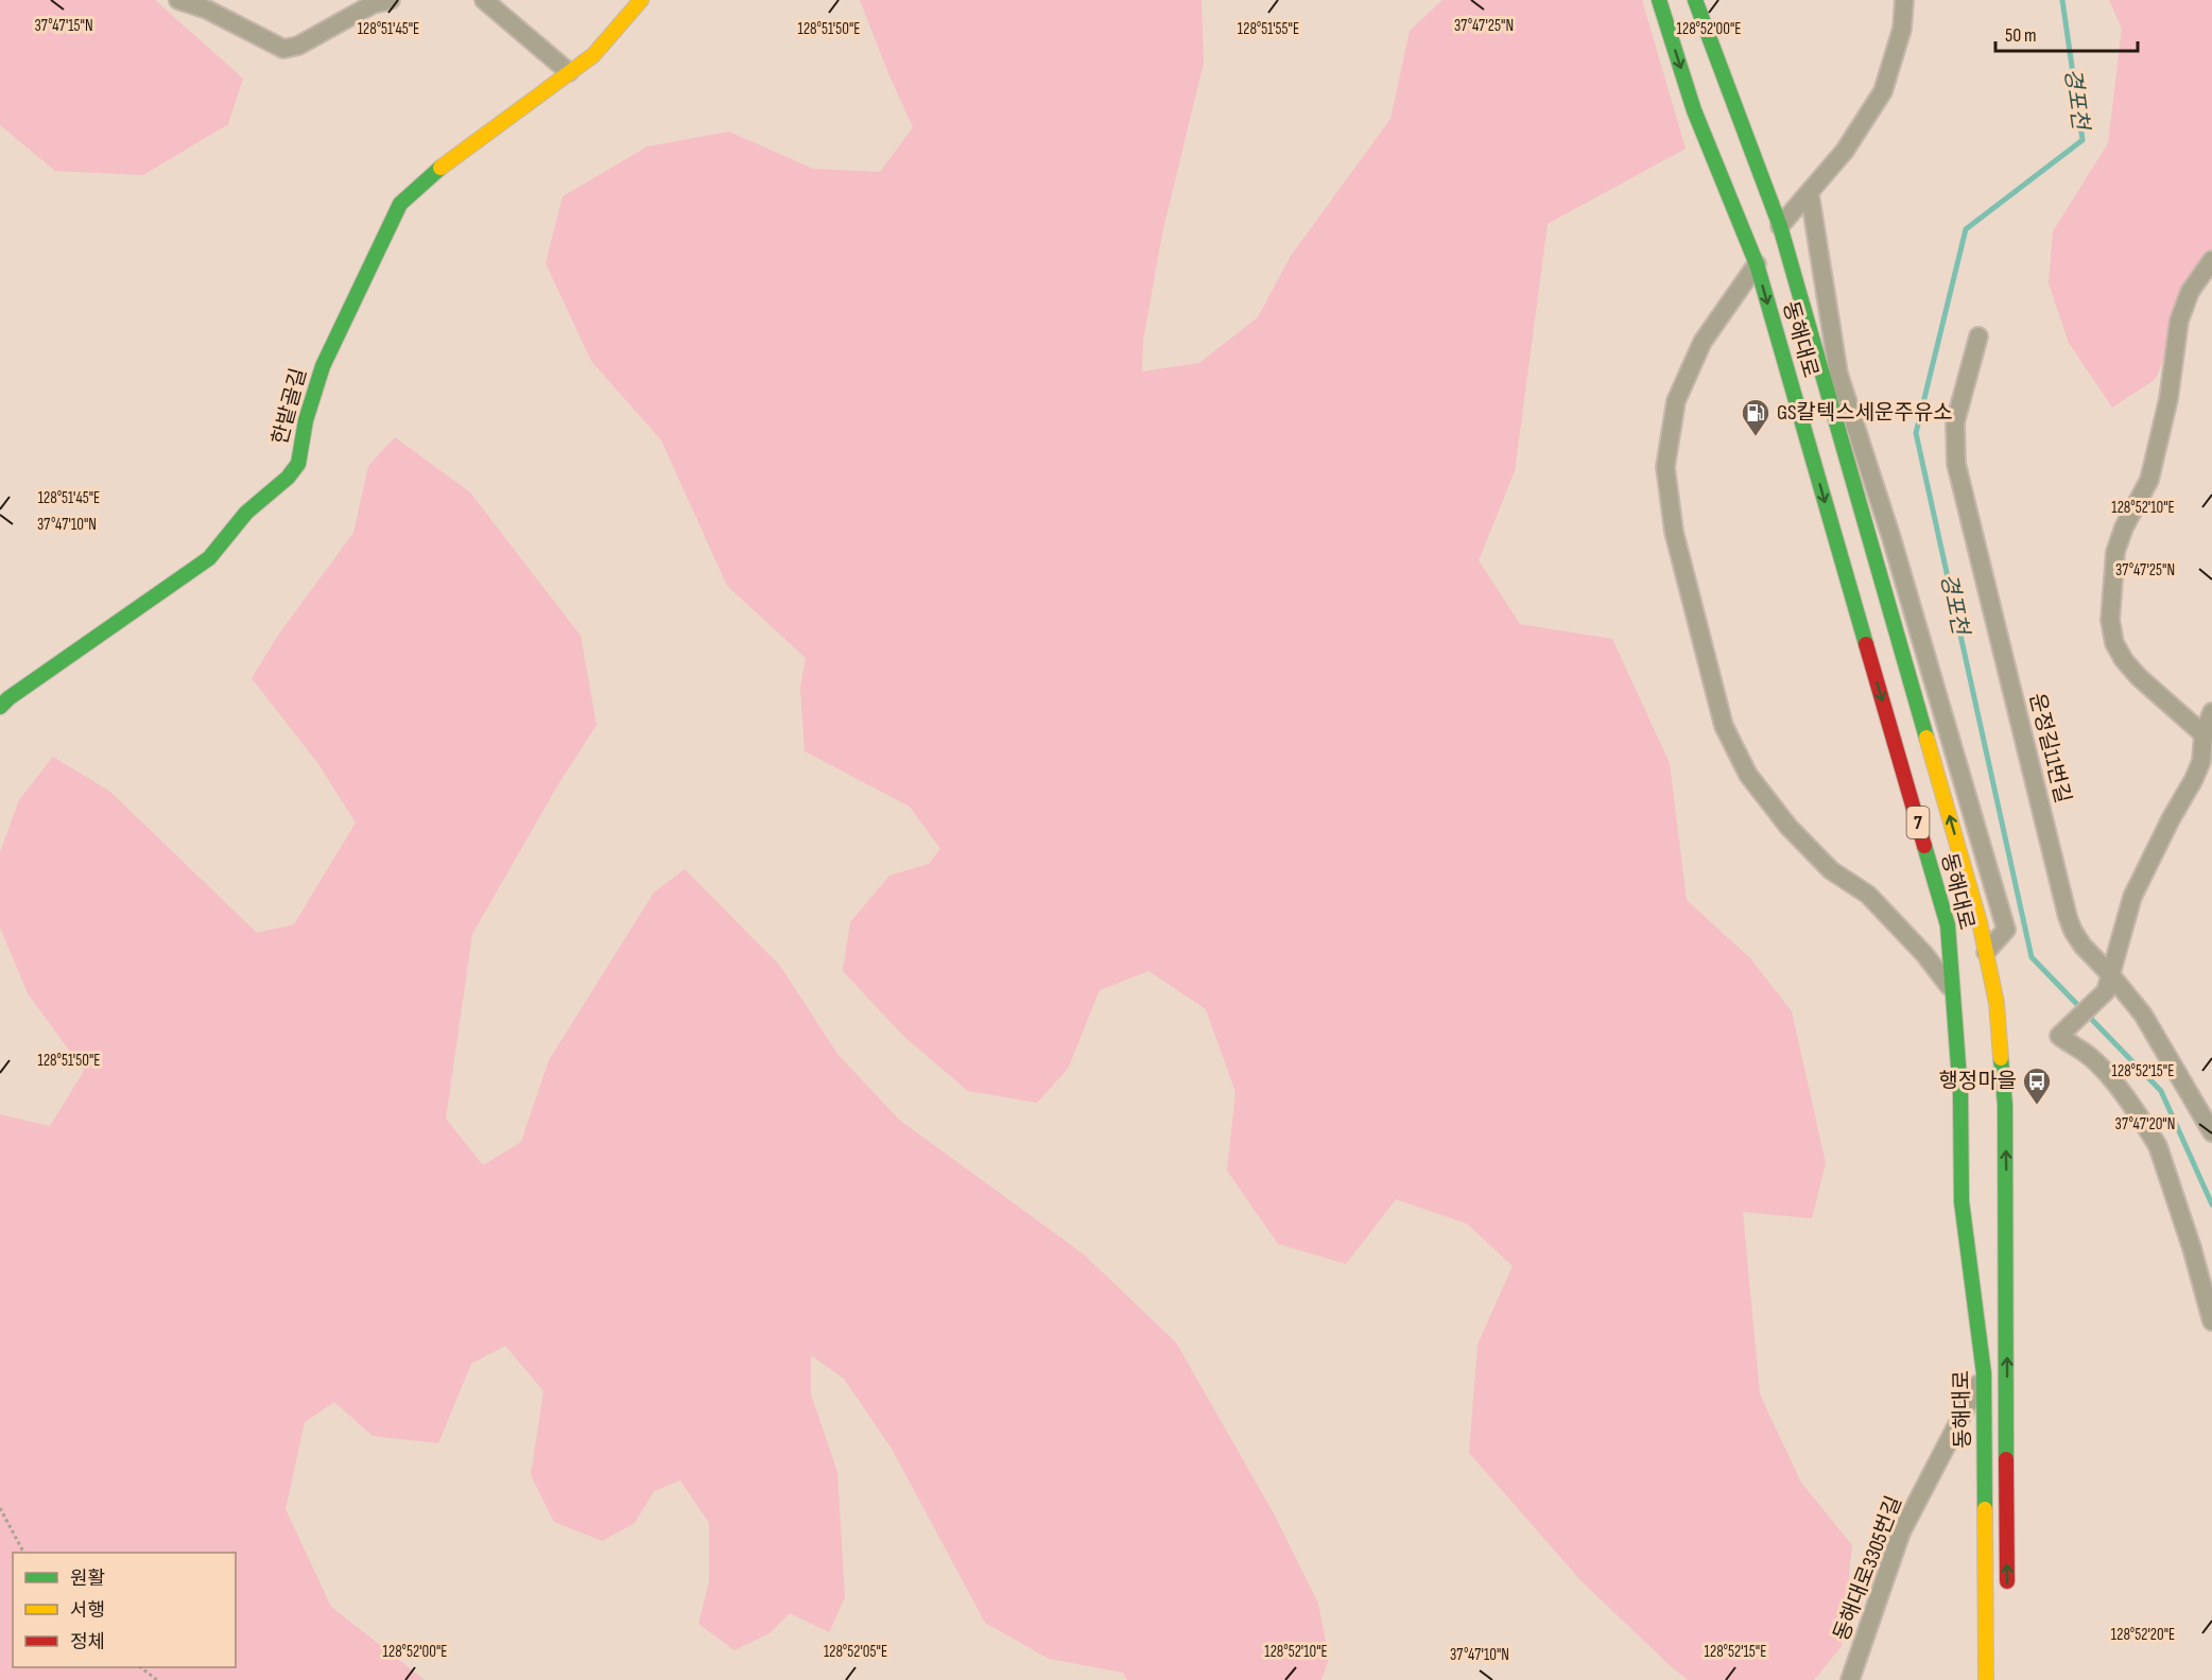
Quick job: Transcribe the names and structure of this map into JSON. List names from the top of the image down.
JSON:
{
  "streets": {
    "main road": ["동해대로", "한밭골길", "7"],
    "street": ["운정길11번길", "동해대로3305번길"]
  },
  "crossings": [
    ["동해대로", "동해대로3305번길"]
  ],
  "water": ["경포천"],
  "places": {
    "fuel station": ["GS칼텍스세운주유소"],
    "bus stop": ["행정마을"]
  },
  "legend": ["원활", "서행", "정체"],
  "scale_bar": "50 m",
  "coordinates": [
    "37°47'15\"N",
    "37°47'25\"N",
    "128°51'45\"E",
    "128°51'50\"E",
    "128°51'55\"E",
    "128°52'00\"E",
    "128°52'10\"E",
    "37°47'10\"N",
    "128°52'15\"E",
    "37°47'20\"N",
    "128°52'20\"E",
    "128°52'05\"E"
  ]
}
